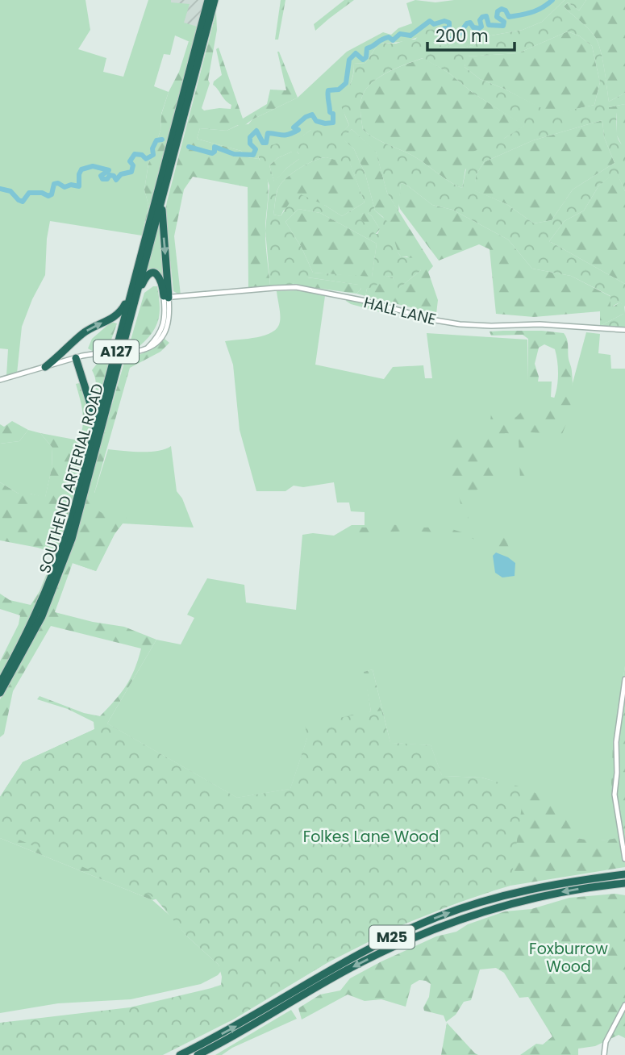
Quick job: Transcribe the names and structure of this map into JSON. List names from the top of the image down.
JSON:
{
  "streets": {
    "highway": ["A127", "SOUTHEND ARTERIAL ROAD", "M25"],
    "street": ["HALL LANE"]
  },
  "crossings": [
    ["A127", "SOUTHEND ARTERIAL ROAD"]
  ],
  "parks": ["Folkes Lane Wood", "Foxburrow Wood"],
  "scale_bar": "200 m"
}
